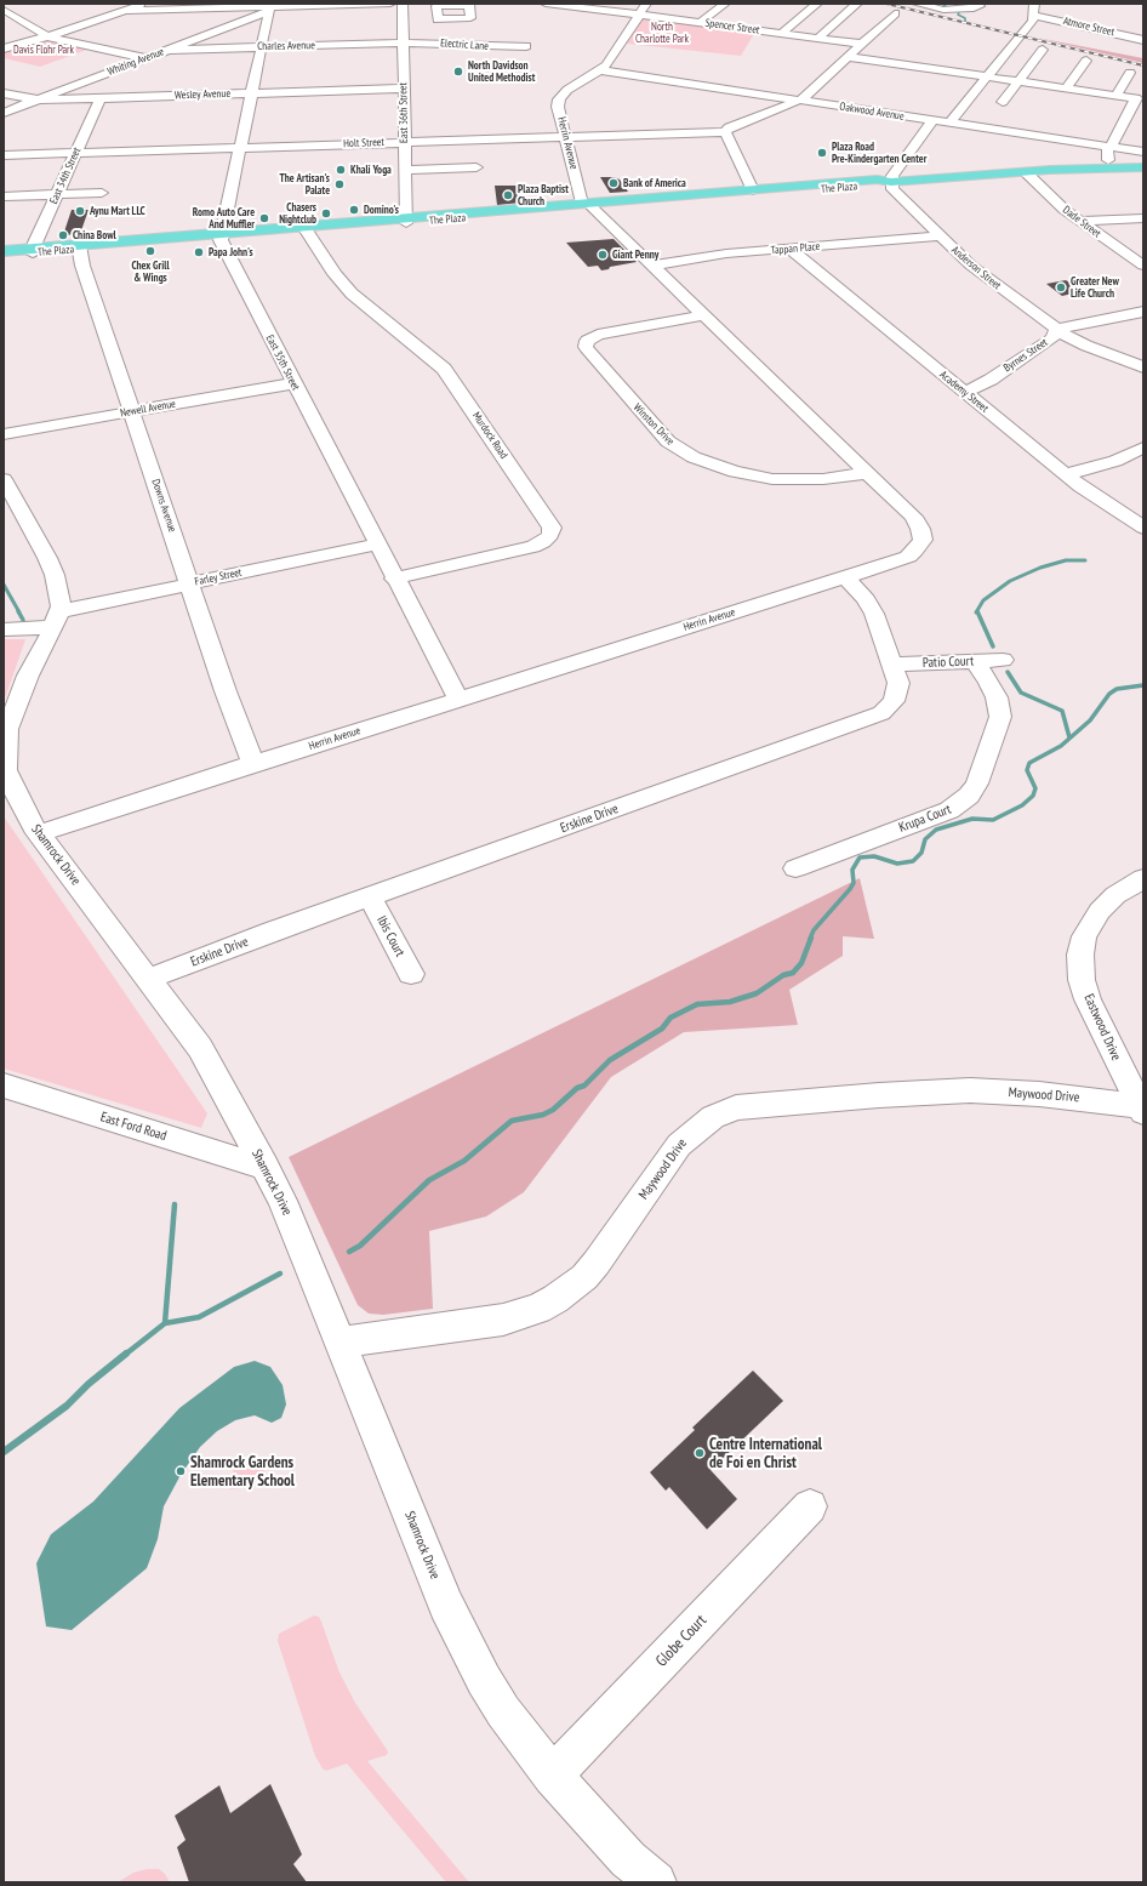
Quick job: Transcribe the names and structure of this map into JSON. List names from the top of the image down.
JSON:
{
  "streets": {
    "main road": ["The Plaza"],
    "street": [
      "Spencer Street",
      "Atmore Street",
      "Electric Lane",
      "Charles Avenue",
      "Whiting Avenue",
      "Wesley Avenue",
      "Oakwood Avenue",
      "East 36th Street",
      "Holt Street",
      "Herrin Avenue",
      "East 34th Street",
      "Dade Street",
      "Tappan Place",
      "Anderson Street",
      "Byrnes Street",
      "East 35th Street",
      "Academy Street",
      "Newell Avenue",
      "Winston Drive",
      "Murdock Road",
      "Downs Avenue",
      "Farley Street",
      "Patio Court",
      "Erskine Drive",
      "Krupa Court",
      "Shamrock Drive",
      "Ibis Court",
      "Eastwood Drive",
      "Maywood Drive",
      "East Ford Road",
      "Globe Court"
    ]
  },
  "crossings": [
    ["Spencer Street", "Herrin Avenue"],
    ["Electric Lane", "Charles Avenue"],
    ["Electric Lane", "East 36th Street"],
    ["Charles Avenue", "Whiting Avenue"],
    ["Charles Avenue", "East 36th Street"],
    ["Whiting Avenue", "Wesley Avenue"],
    ["Wesley Avenue", "East 36th Street"],
    ["Wesley Avenue", "East 34th Street"],
    ["Oakwood Avenue", "Herrin Avenue"],
    ["East 36th Street", "Holt Street"],
    ["East 36th Street", "The Plaza"],
    ["Holt Street", "Herrin Avenue"],
    ["Holt Street", "East 34th Street"],
    ["Herrin Avenue", "The Plaza"],
    ["Herrin Avenue", "Tappan Place"],
    ["Herrin Avenue", "East 35th Street"],
    ["Herrin Avenue", "Winston Drive"],
    ["Herrin Avenue", "Downs Avenue"],
    ["Herrin Avenue", "Erskine Drive"],
    ["Herrin Avenue", "Shamrock Drive"],
    ["East 34th Street", "The Plaza"],
    ["The Plaza", "Dade Street"],
    ["The Plaza", "Anderson Street"],
    ["The Plaza", "East 35th Street"],
    ["The Plaza", "Murdock Road"],
    ["The Plaza", "Downs Avenue"],
    ["Tappan Place", "Anderson Street"],
    ["Tappan Place", "Academy Street"],
    ["Anderson Street", "Byrnes Street"],
    ["Byrnes Street", "Academy Street"],
    ["East 35th Street", "Newell Avenue"],
    ["East 35th Street", "Murdock Road"],
    ["East 35th Street", "Farley Street"],
    ["Newell Avenue", "Downs Avenue"],
    ["Downs Avenue", "Farley Street"],
    ["Farley Street", "Shamrock Drive"],
    ["Patio Court", "Erskine Drive"],
    ["Patio Court", "Krupa Court"],
    ["Erskine Drive", "Shamrock Drive"],
    ["Erskine Drive", "Ibis Court"],
    ["Shamrock Drive", "Maywood Drive"],
    ["Shamrock Drive", "East Ford Road"],
    ["Shamrock Drive", "Globe Court"],
    ["Eastwood Drive", "Maywood Drive"]
  ],
  "parks": ["North Charlotte Park", "Davis Flohr Park"],
  "places": [
    "North Davidson United Methodist",
    "Plaza Road Pre-Kindergarten Center",
    "Khali Yoga",
    "Bank of America",
    "The Artisan's Palate",
    "Plaza Baptist Church",
    "Domino's",
    "Aynu Mart LLC",
    "Chasers Nightclub",
    "Romo Auto Care And Muffler",
    "China Bowl",
    "Chex Grill & Wings",
    "Papa John's",
    "Giant Penny",
    "Greater New Life Church",
    "Centre International de Foi en Christ",
    "Shamrock Gardens Elementary School"
  ]
}
